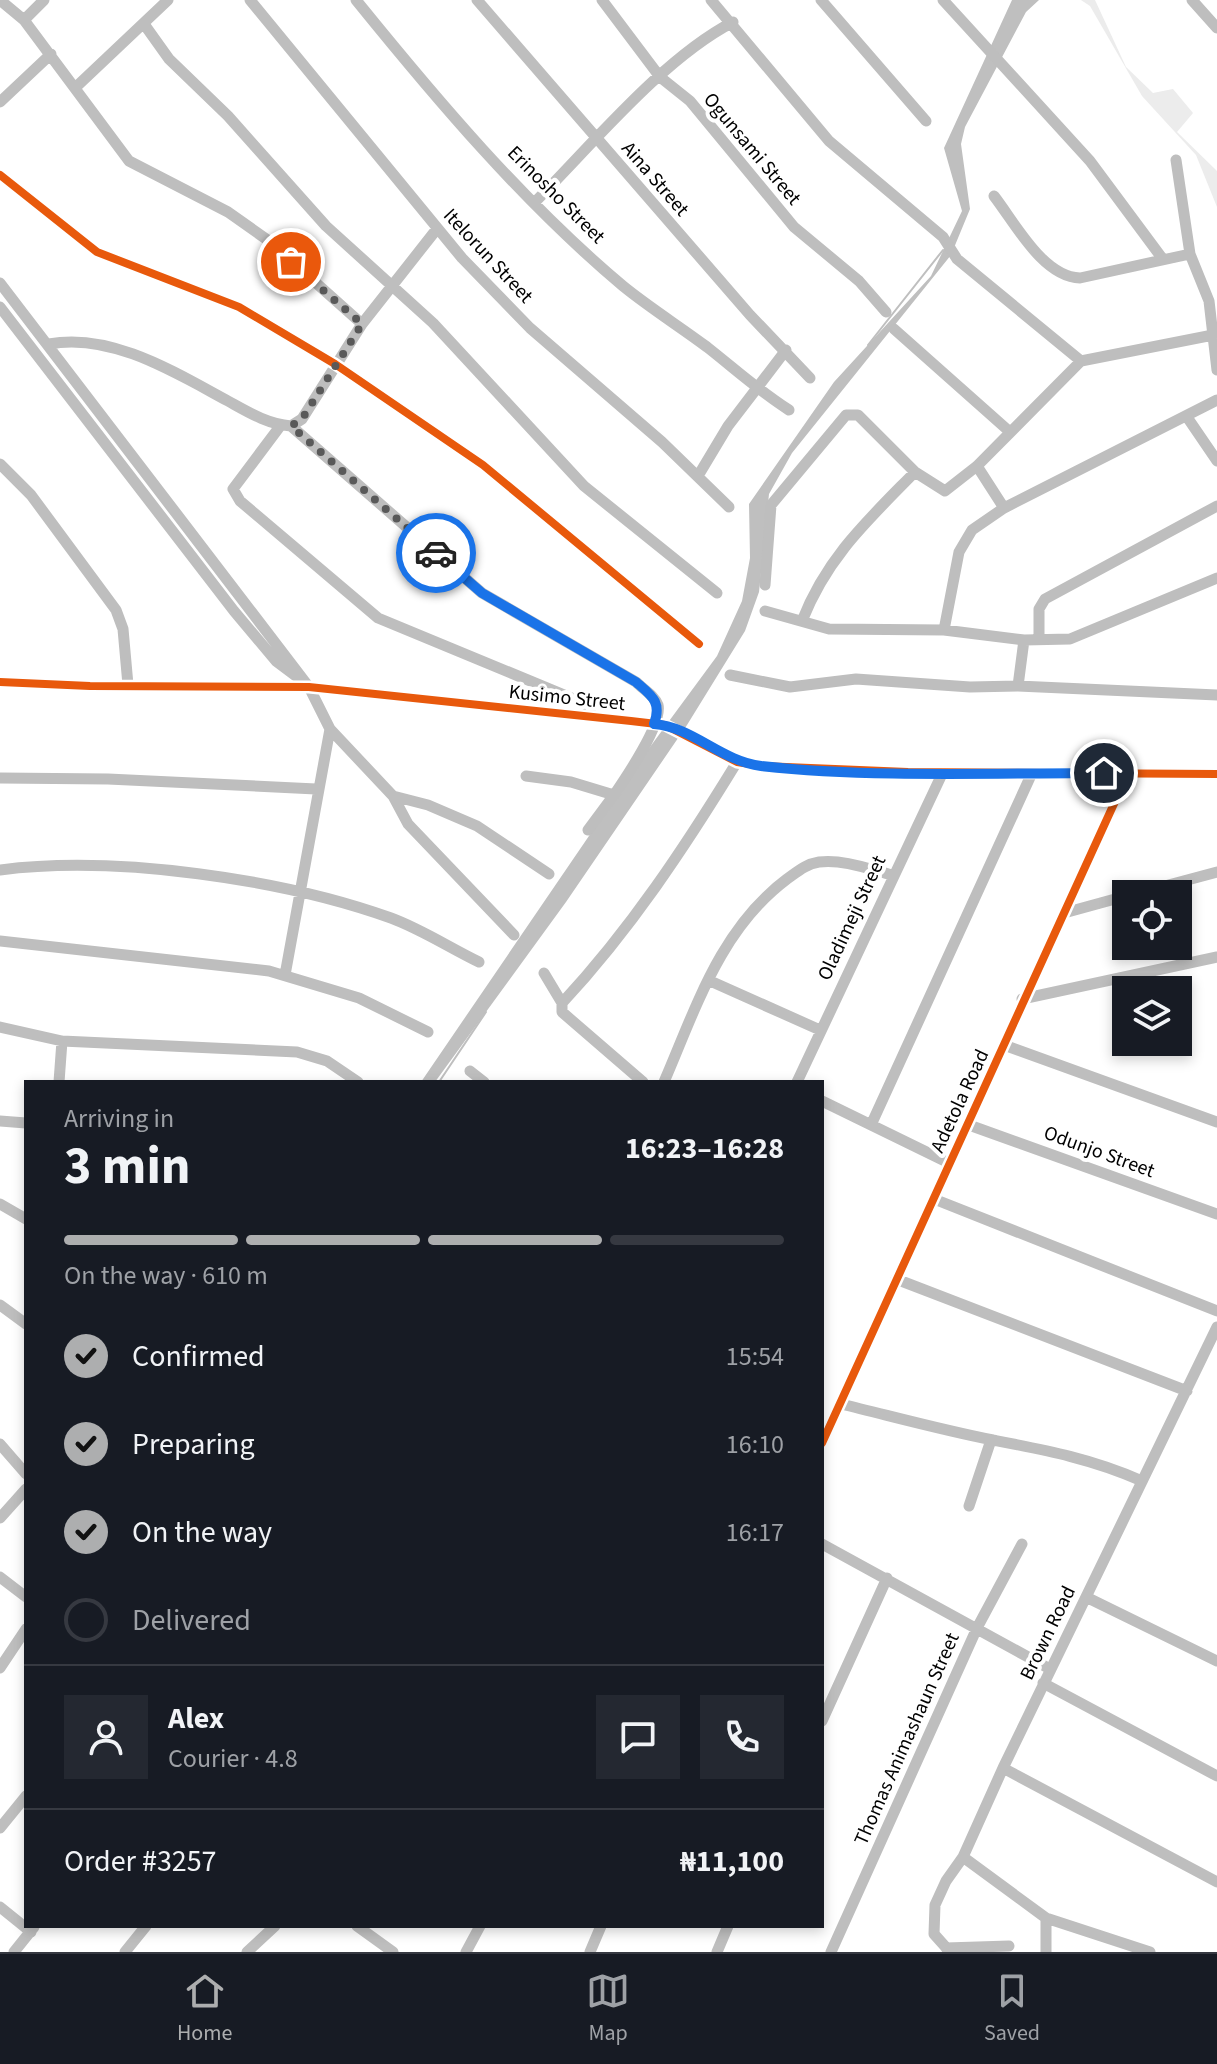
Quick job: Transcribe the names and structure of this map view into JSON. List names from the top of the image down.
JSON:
{
  "streets": {
    "street": [
      "Ogunsami Street",
      "Aina Street",
      "Erinosho Street",
      "Itelorun Street",
      "Kusimo Street",
      "Oladimeji Street",
      "Adetola Road",
      "Odunjo Street",
      "Brown Road",
      "Thomas Animashaun Street"
    ]
  },
  "crossings": [
    ["Kusimo Street", "Oladimeji Street"],
    ["Kusimo Street", "Adetola Road"],
    ["Adetola Road", "Odunjo Street"]
  ],
  "page": {
    "heading": ["3 min", "Arriving in", "16:23–16:28"],
    "panel": [
      "Alex",
      "Courier · 4.8",
      "Order #3257",
      "₦11,100"
    ],
    "bar": "On the way · 610 m",
    "list": [
      ["Confirmed", "15:54"],
      ["Preparing", "16:10"],
      ["On the way", "16:17"],
      "Delivered"
    ],
    "tabs": ["Home", "Map", "Saved"]
  }
}
